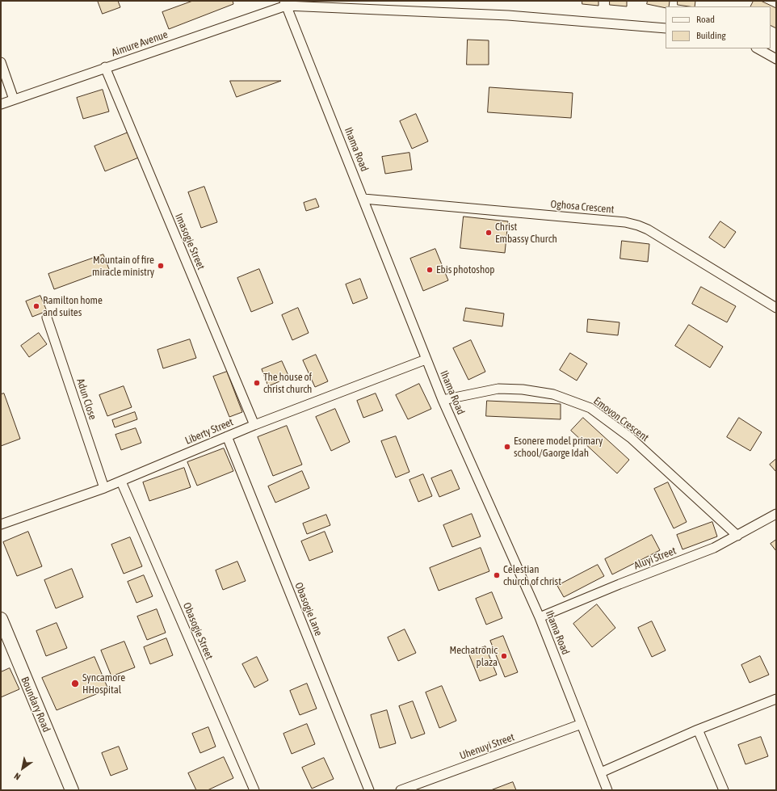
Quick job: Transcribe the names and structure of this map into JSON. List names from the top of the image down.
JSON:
{
  "streets": {
    "street": [
      "Aimure Avenue",
      "Ihama Road",
      "Oghosa Crescent",
      "Imasogie Street",
      "Adun Close",
      "Emovon Crescent",
      "Liberty Street",
      "Aluyi Street",
      "Obasogie Lane",
      "Obasogie Street",
      "Boundary Road",
      "Uhenuyi Street"
    ]
  },
  "crossings": [
    ["Aimure Avenue", "Ihama Road"],
    ["Aimure Avenue", "Imasogie Street"],
    ["Ihama Road", "Oghosa Crescent"],
    ["Ihama Road", "Emovon Crescent"],
    ["Ihama Road", "Liberty Street"],
    ["Ihama Road", "Aluyi Street"],
    ["Ihama Road", "Uhenuyi Street"],
    ["Imasogie Street", "Liberty Street"],
    ["Adun Close", "Liberty Street"],
    ["Emovon Crescent", "Aluyi Street"],
    ["Liberty Street", "Obasogie Lane"],
    ["Liberty Street", "Obasogie Street"]
  ],
  "places": [
    "Christ Embassy Church",
    "Mountain of fire miracle ministry",
    "Ebis photoshop",
    "Ramilton home and suites",
    "The house of christ church",
    "Esonere model primary school/Gaorge Idah",
    "Celestian church of christ",
    "Mechatronic plaza",
    "Syncamore HHospital"
  ],
  "legend": ["Road", "Building"],
  "north": "bottom left"
}
